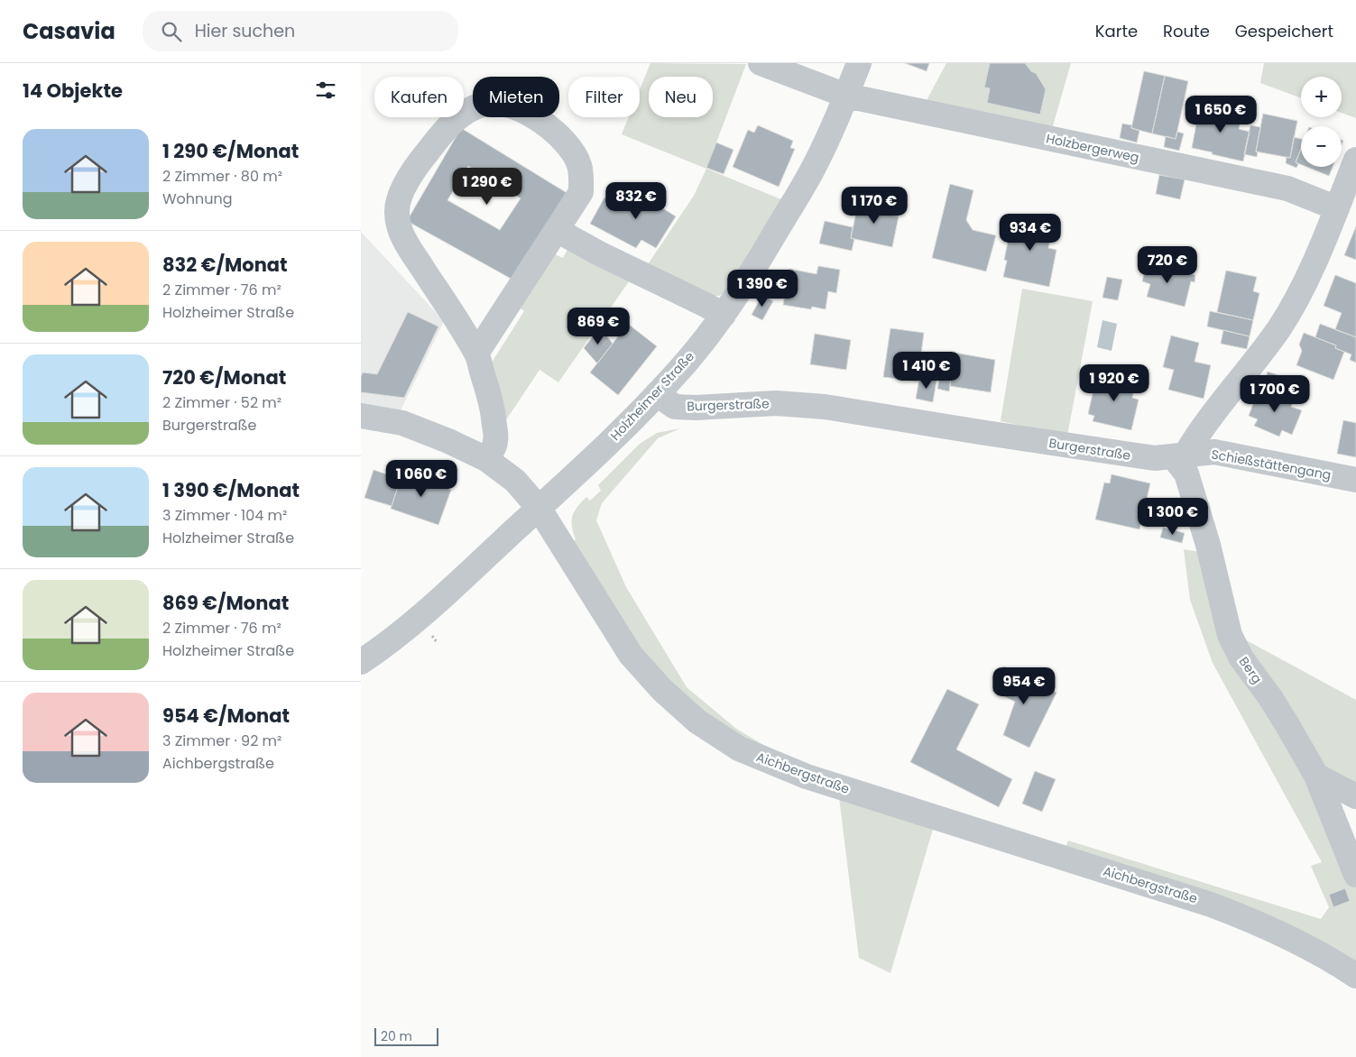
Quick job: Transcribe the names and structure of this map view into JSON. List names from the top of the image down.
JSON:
{
  "streets": {
    "street": [
      "Holzbergerweg",
      "Holzheimer Straße",
      "Burgerstraße",
      "Schießstättengang",
      "Berg",
      "Aichbergstraße"
    ]
  },
  "crossings": [
    ["Holzbergerweg", "Holzheimer Straße"],
    ["Holzheimer Straße", "Burgerstraße"],
    ["Holzheimer Straße", "Aichbergstraße"],
    ["Burgerstraße", "Schießstättengang"],
    ["Burgerstraße", "Berg"],
    ["Schießstättengang", "Berg"]
  ],
  "scale_bar": "20 m",
  "page": {
    "header": "Casavia",
    "search": "Hier suchen",
    "nav": ["Karte", "Route", "Gespeichert"],
    "heading": "14 Objekte",
    "map_buttons": ["+", "−"],
    "chip": [
      "Kaufen",
      "Mieten",
      "Filter",
      "Neu"
    ],
    "price": [
      "1 650 €",
      "1 290 €",
      "832 €",
      "1 170 €",
      "934 €",
      "720 €",
      "1 390 €",
      "869 €",
      "1 410 €",
      "1 920 €",
      "1 700 €",
      "1 060 €",
      "1 300 €",
      "954 €"
    ],
    "list": [
      {
        "name": "1 290 €/Monat",
        "note": "2 Zimmer · 80 m² · Wohnung"
      },
      {
        "name": "832 €/Monat",
        "note": "2 Zimmer · 76 m² · Holzheimer Straße"
      },
      {
        "name": "720 €/Monat",
        "note": "2 Zimmer · 52 m² · Burgerstraße"
      },
      {
        "name": "1 390 €/Monat",
        "note": "3 Zimmer · 104 m² · Holzheimer Straße"
      },
      {
        "name": "869 €/Monat",
        "note": "2 Zimmer · 76 m² · Holzheimer Straße"
      },
      {
        "name": "954 €/Monat",
        "note": "3 Zimmer · 92 m² · Aichbergstraße"
      }
    ],
    "scale": "20 m"
  }
}
